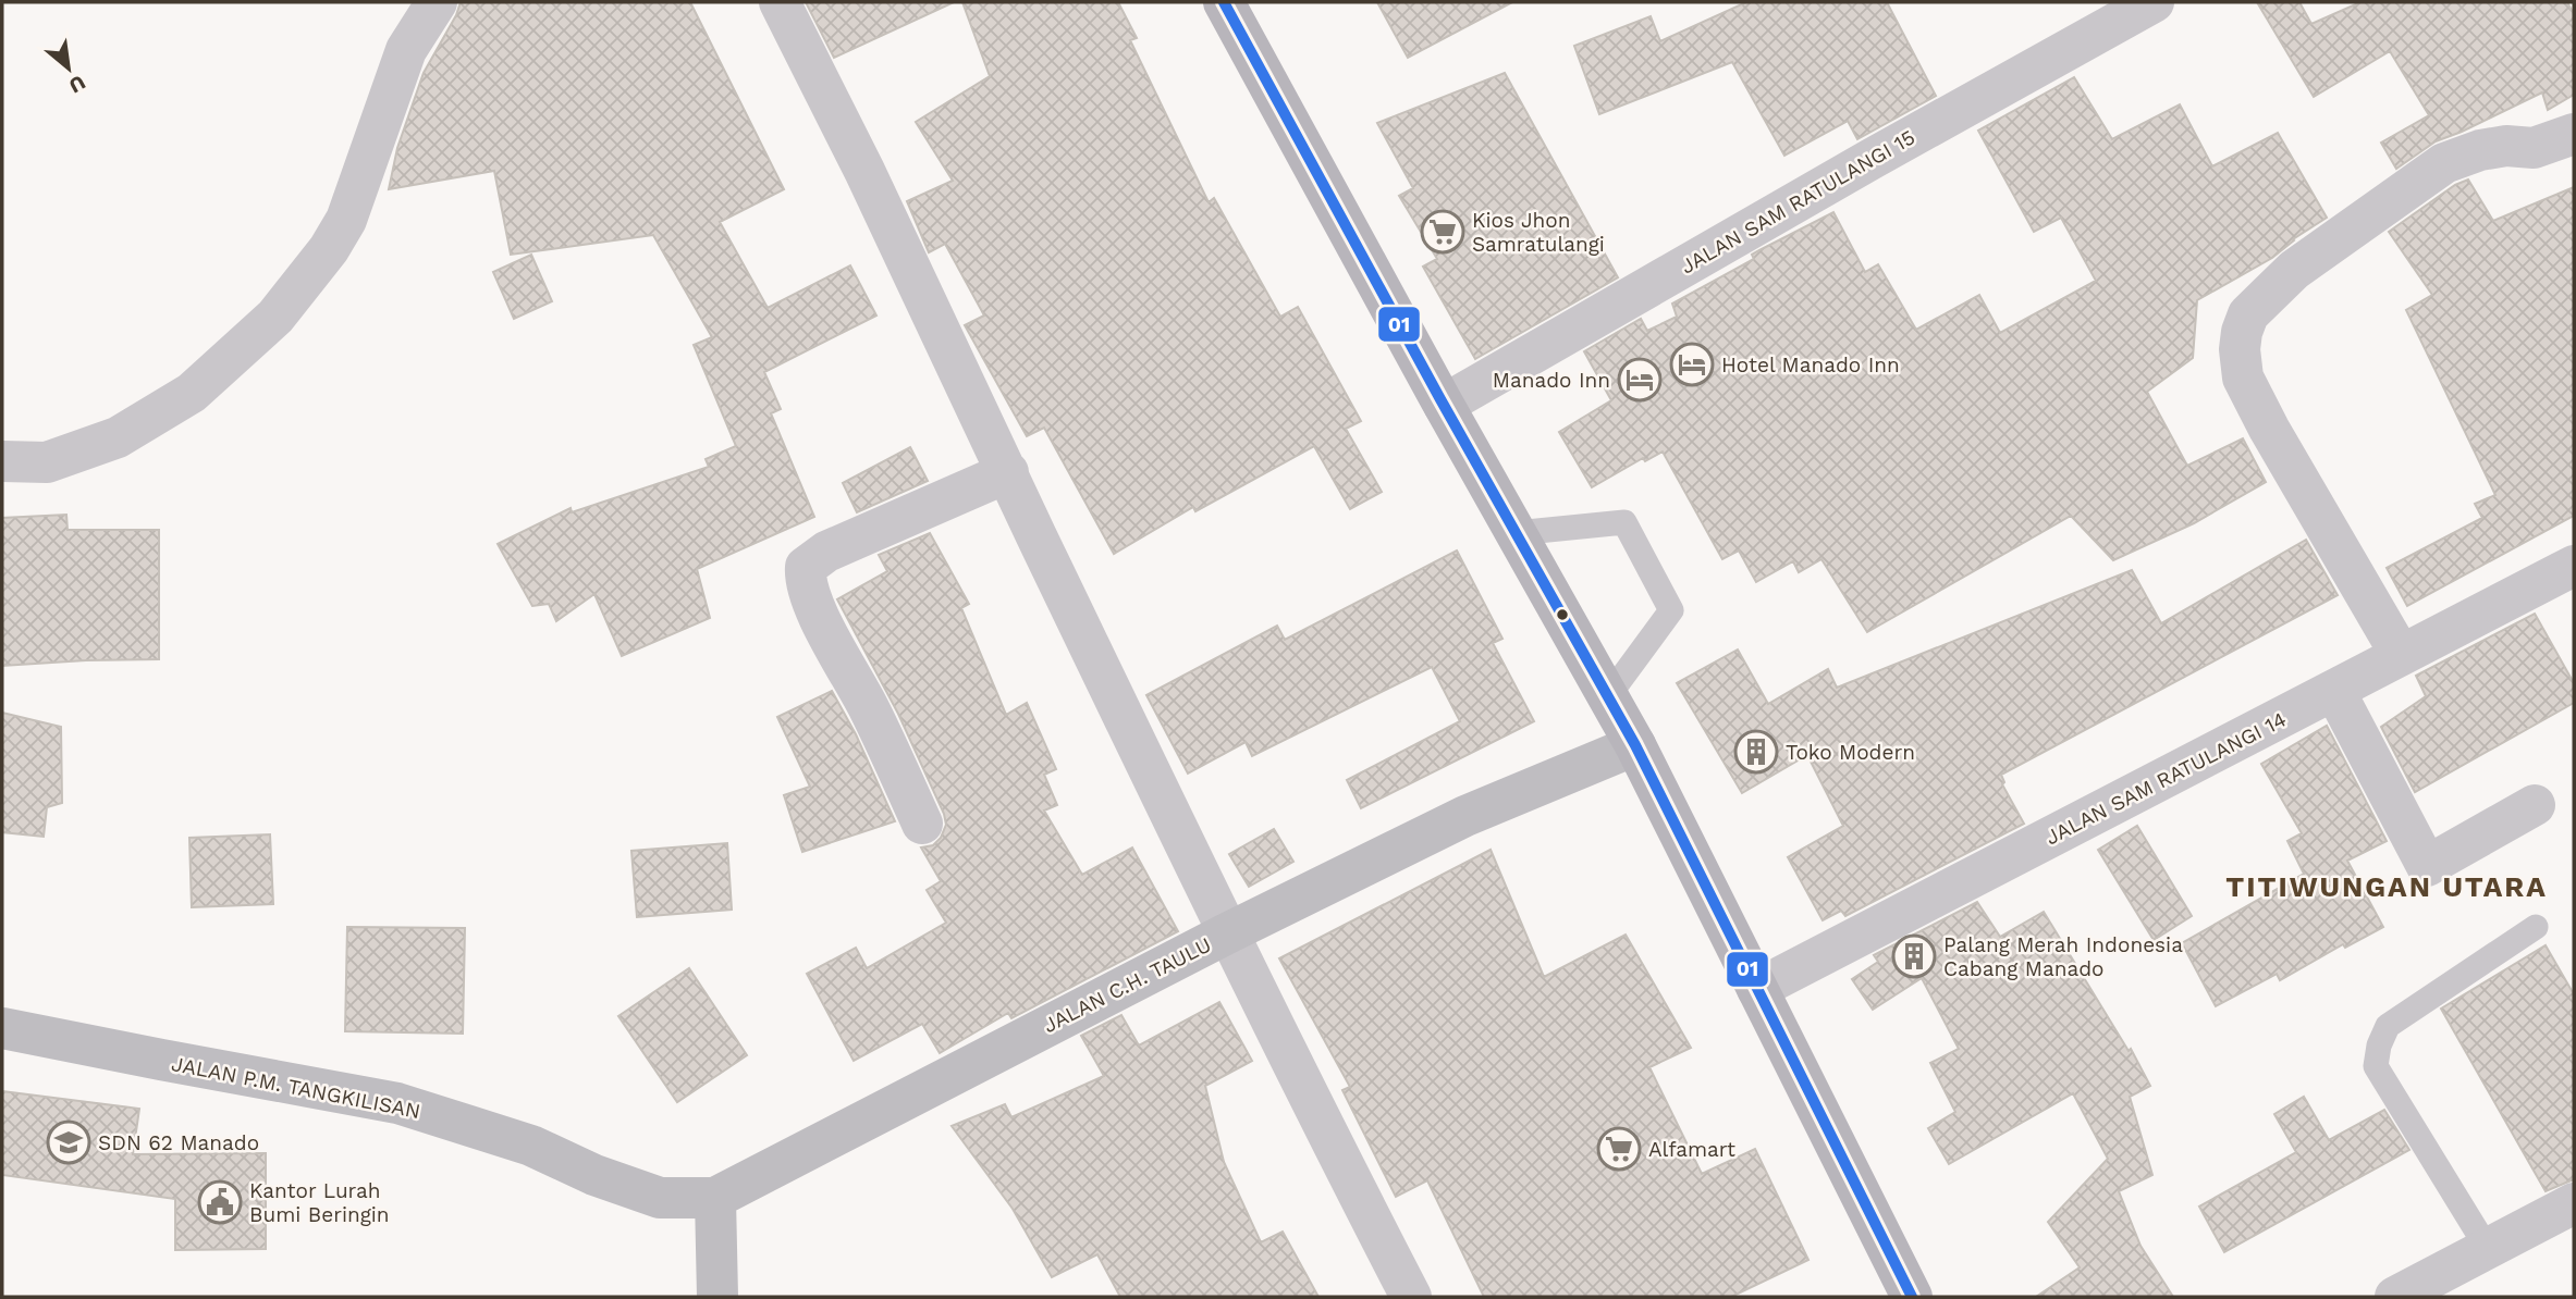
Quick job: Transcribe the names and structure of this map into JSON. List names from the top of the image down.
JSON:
{
  "streets": {
    "street": [
      "JALAN SAM RATULANGI 15",
      "JALAN SAM RATULANGI 14",
      "JALAN C.H. TAULU",
      "JALAN P.M. TANGKILISAN"
    ]
  },
  "crossings": [
    ["JALAN C.H. TAULU", "JALAN P.M. TANGKILISAN"]
  ],
  "districts": ["TITIWUNGAN UTARA"],
  "places": {
    "supermarket": ["Kios Jhon Samratulangi", "Alfamart"],
    "hotel": ["Hotel Manado Inn", "Manado Inn"],
    "building": ["Toko Modern", "Palang Merah Indonesia Cabang Manado"],
    "school or university": ["SDN 62 Manado"],
    "public building": ["Kantor Lurah Bumi Beringin"]
  },
  "lines": ["transit line 01"],
  "north": "bottom right"
}
